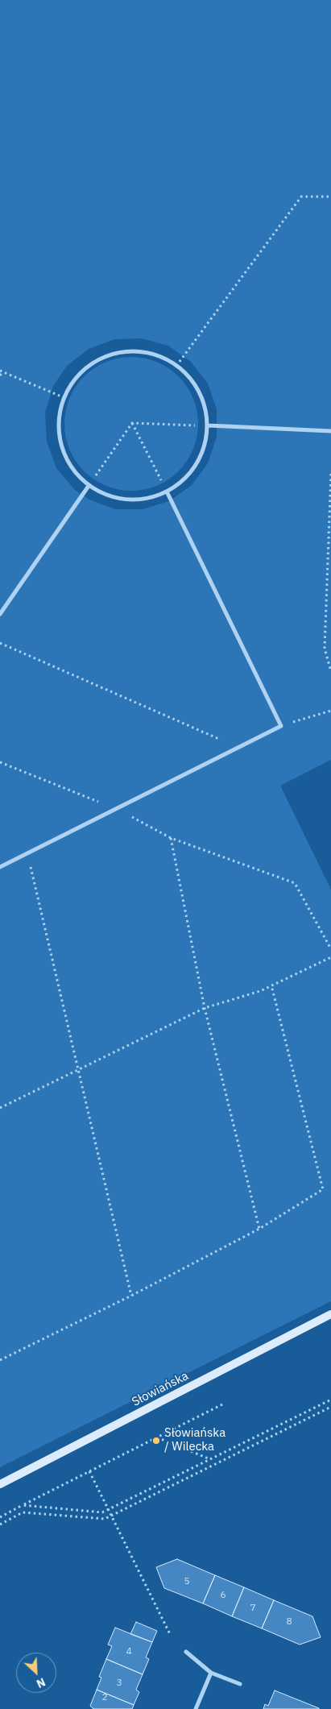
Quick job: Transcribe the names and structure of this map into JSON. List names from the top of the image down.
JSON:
{
  "streets": {
    "street": ["Słowiańska"]
  },
  "places": ["Słowiańska / Wilecka"],
  "house_numbers": [
    "5",
    "6",
    "7",
    "8",
    "4",
    "3",
    "2"
  ],
  "north": "bottom right"
}
